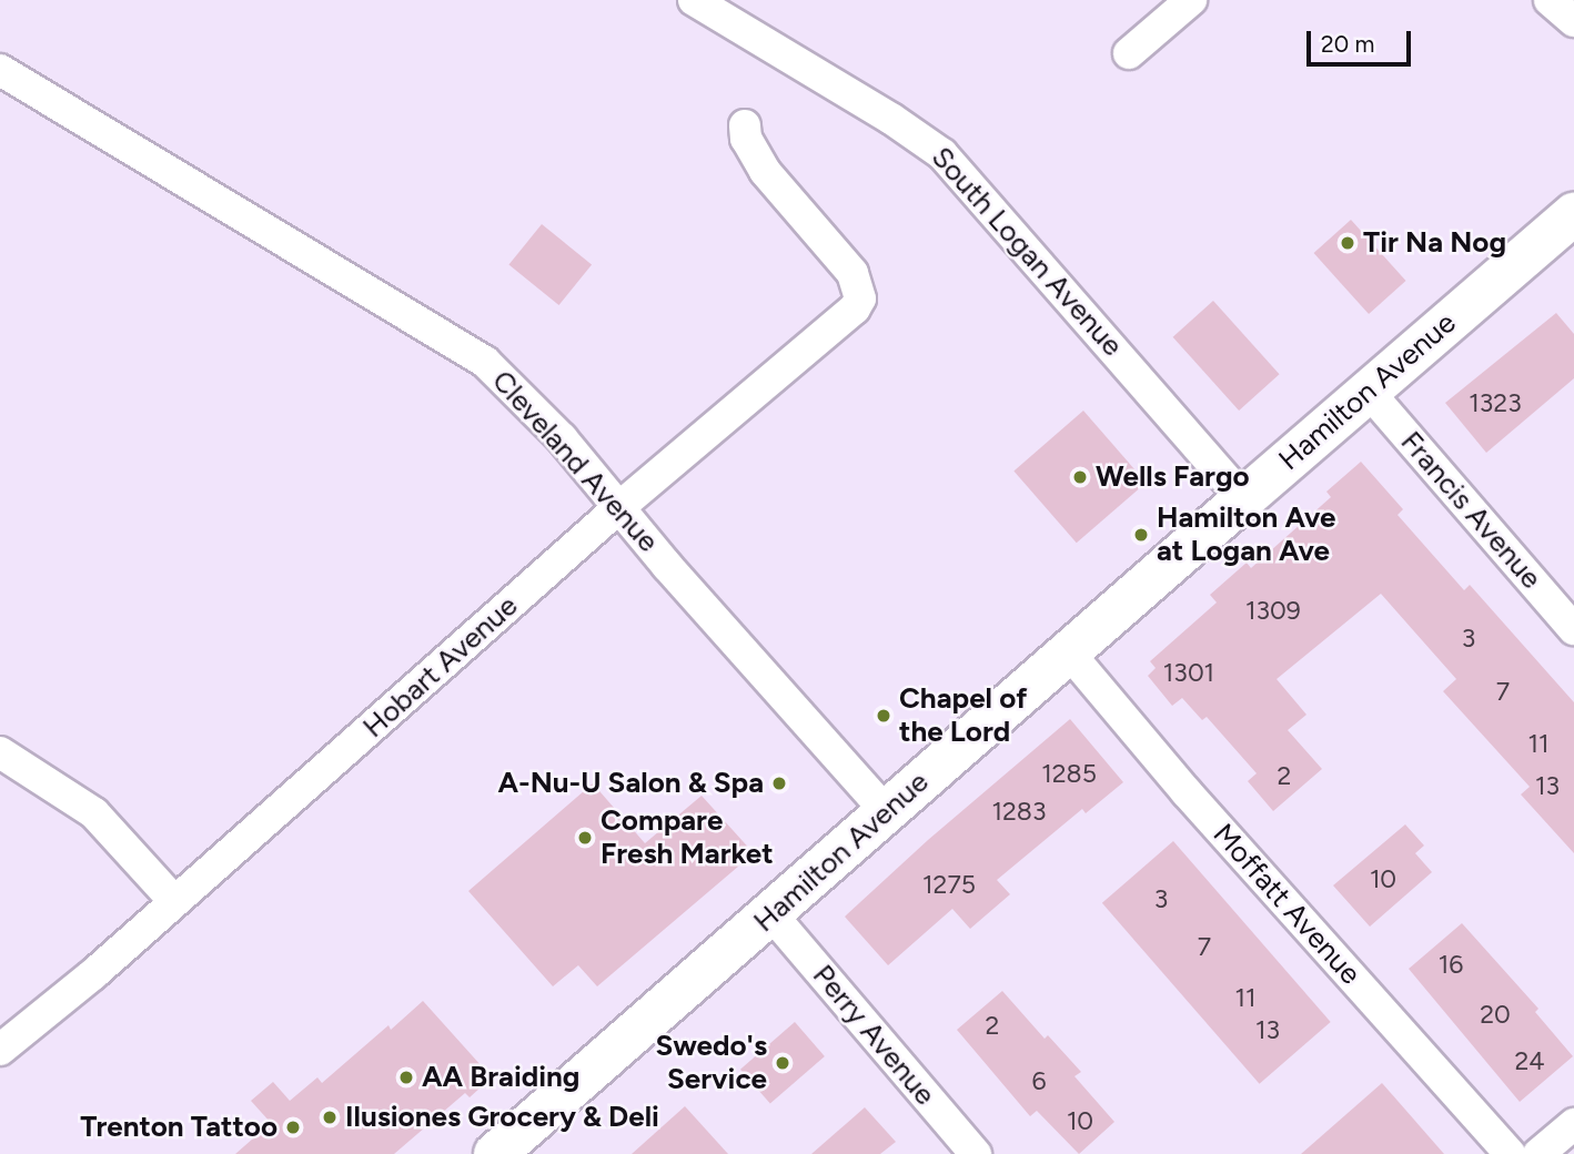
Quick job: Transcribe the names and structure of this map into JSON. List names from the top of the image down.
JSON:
{
  "streets": {
    "main road": ["Hamilton Avenue"],
    "street": [
      "South Logan Avenue",
      "Cleveland Avenue",
      "Francis Avenue",
      "Hobart Avenue",
      "Moffatt Avenue",
      "Perry Avenue"
    ]
  },
  "crossings": [
    ["South Logan Avenue", "Hamilton Avenue"],
    ["Hamilton Avenue", "Cleveland Avenue"],
    ["Hamilton Avenue", "Francis Avenue"],
    ["Hamilton Avenue", "Moffatt Avenue"],
    ["Hamilton Avenue", "Perry Avenue"],
    ["Cleveland Avenue", "Hobart Avenue"]
  ],
  "places": [
    "Tir Na Nog",
    "Wells Fargo",
    "Hamilton Ave at Logan Ave",
    "Chapel of the Lord",
    "A-Nu-U Salon & Spa",
    "Compare Fresh Market",
    "Swedo's Service",
    "AA Braiding",
    "Ilusiones Grocery & Deli",
    "Trenton Tattoo"
  ],
  "house_numbers": [
    "1323",
    "1309",
    "3",
    "1301",
    "7",
    "11",
    "1285",
    "2",
    "13",
    "1283",
    "10",
    "1275",
    "3",
    "7",
    "16",
    "11",
    "20",
    "2",
    "13",
    "24",
    "6",
    "10"
  ],
  "scale_bar": "20 m"
}
